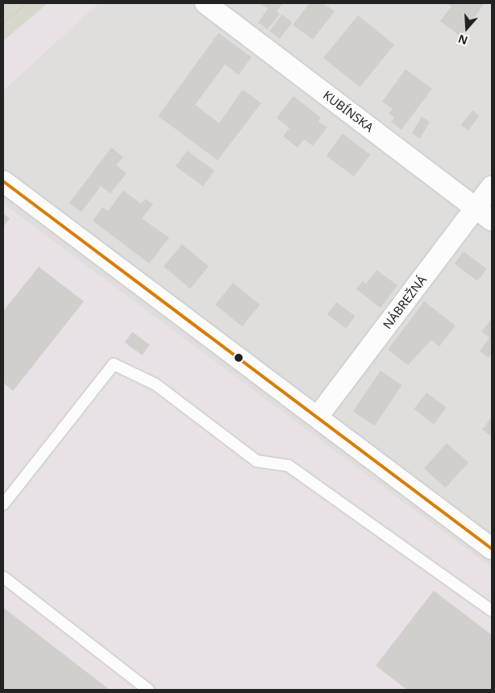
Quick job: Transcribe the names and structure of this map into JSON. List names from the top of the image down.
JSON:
{
  "streets": {
    "street": ["KUBÍNSKA", "NÁBREŽNÁ"]
  },
  "crossings": [
    ["KUBÍNSKA", "NÁBREŽNÁ"]
  ],
  "north": "bottom"
}
